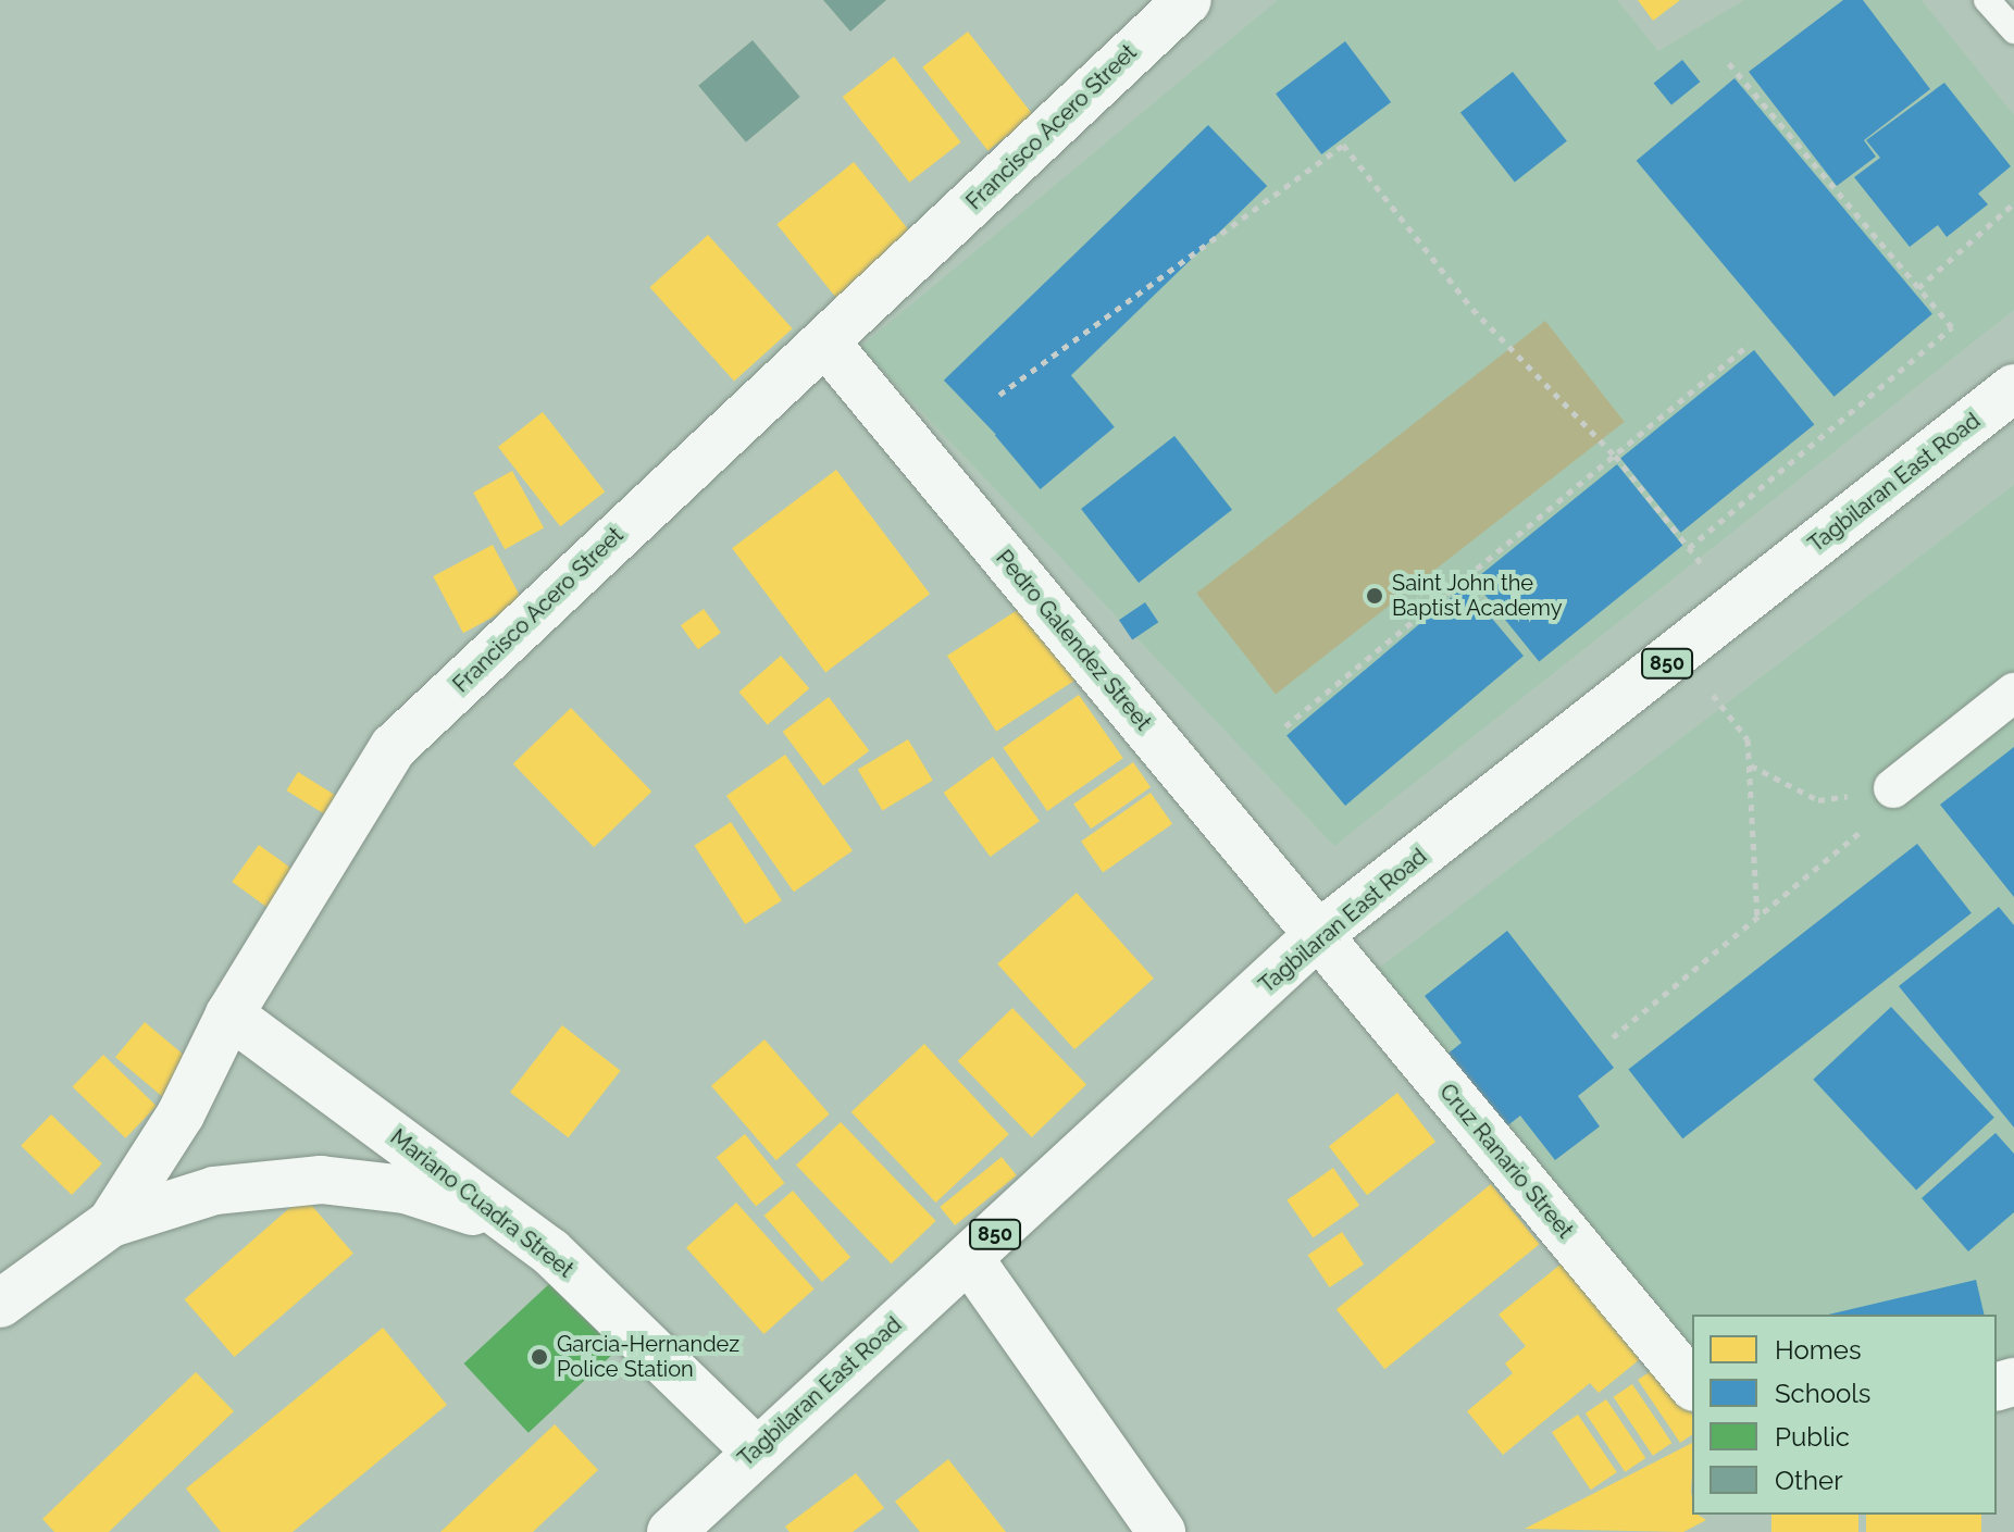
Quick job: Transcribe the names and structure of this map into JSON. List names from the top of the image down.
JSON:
{
  "streets": {
    "street": [
      "Francisco Acero Street",
      "Tagbilaran East Road",
      "Pedro Galendez Street",
      "850",
      "Cruz Ranario Street",
      "Mariano Cuadra Street"
    ]
  },
  "crossings": [
    ["Francisco Acero Street", "Pedro Galendez Street"],
    ["Francisco Acero Street", "Mariano Cuadra Street"],
    ["Tagbilaran East Road", "Pedro Galendez Street"],
    ["Tagbilaran East Road", "Cruz Ranario Street"],
    ["Tagbilaran East Road", "Mariano Cuadra Street"],
    ["Pedro Galendez Street", "Cruz Ranario Street"]
  ],
  "places": ["Saint John the Baptist Academy", "Garcia-Hernandez Police Station"],
  "legend": [
    "Homes",
    "Schools",
    "Public",
    "Other"
  ]
}
